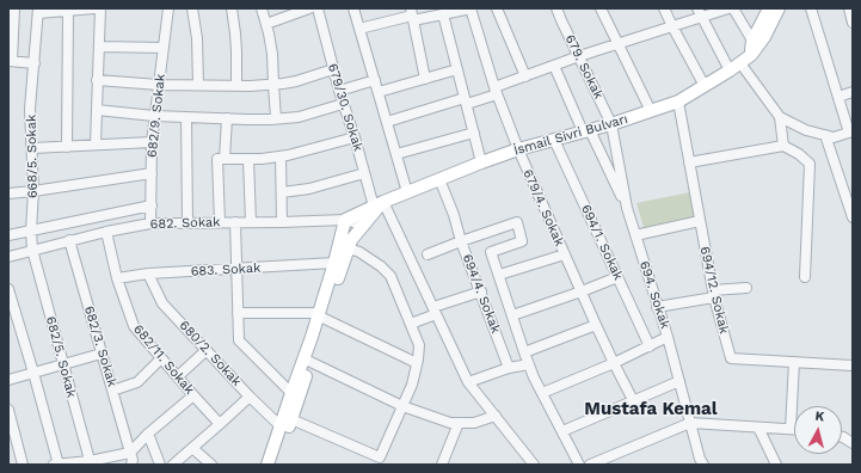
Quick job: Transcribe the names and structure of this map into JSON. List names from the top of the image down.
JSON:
{
  "streets": {
    "main road": ["İsmail Sivri Bulvarı"],
    "street": [
      "679. Sokak",
      "679/30. Sokak",
      "682/9. Sokak",
      "668/5. Sokak",
      "679/4. Sokak",
      "682. Sokak",
      "694/1. Sokak",
      "683. Sokak",
      "694/12. Sokak",
      "694/4. Sokak",
      "694. Sokak",
      "682/3. Sokak",
      "680/2. Sokak",
      "682/5. Sokak",
      "682/11. Sokak"
    ]
  },
  "crossings": [
    ["679. Sokak", "İsmail Sivri Bulvarı"],
    ["679. Sokak", "694. Sokak"],
    ["679/30. Sokak", "İsmail Sivri Bulvarı"],
    ["682/9. Sokak", "682. Sokak"],
    ["İsmail Sivri Bulvarı", "679/4. Sokak"],
    ["İsmail Sivri Bulvarı", "682. Sokak"],
    ["İsmail Sivri Bulvarı", "694/1. Sokak"],
    ["İsmail Sivri Bulvarı", "683. Sokak"],
    ["İsmail Sivri Bulvarı", "694/12. Sokak"],
    ["İsmail Sivri Bulvarı", "694/4. Sokak"],
    ["İsmail Sivri Bulvarı", "694. Sokak"],
    ["İsmail Sivri Bulvarı", "680/2. Sokak"],
    ["668/5. Sokak", "682. Sokak"],
    ["668/5. Sokak", "682/5. Sokak"],
    ["682. Sokak", "682/3. Sokak"],
    ["682. Sokak", "682/5. Sokak"],
    ["682. Sokak", "682/11. Sokak"],
    ["683. Sokak", "680/2. Sokak"],
    ["683. Sokak", "682/11. Sokak"]
  ],
  "districts": ["Mustafa Kemal"],
  "north": "top"
}
